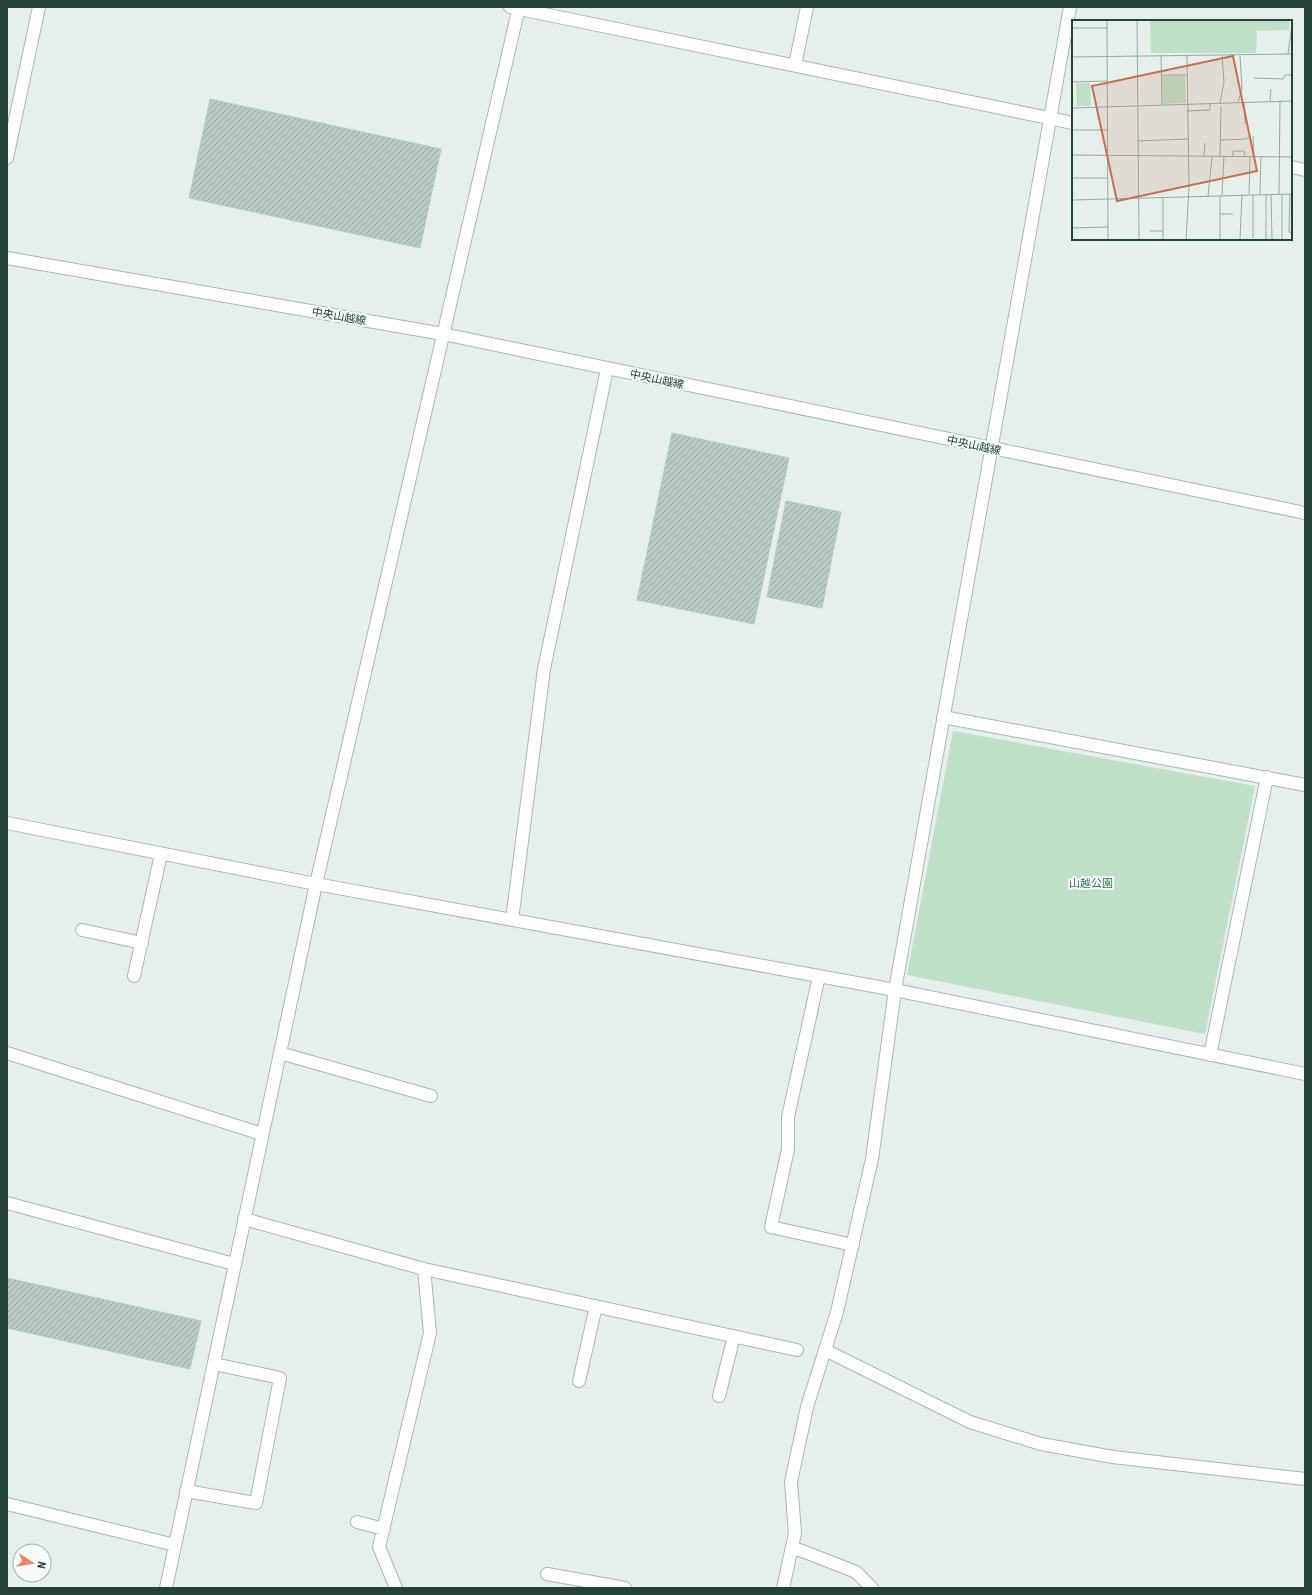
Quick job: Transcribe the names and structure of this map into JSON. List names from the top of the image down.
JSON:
{
  "streets": {
    "street": ["中央山越線"]
  },
  "parks": ["山越公園"],
  "north": "right"
}
